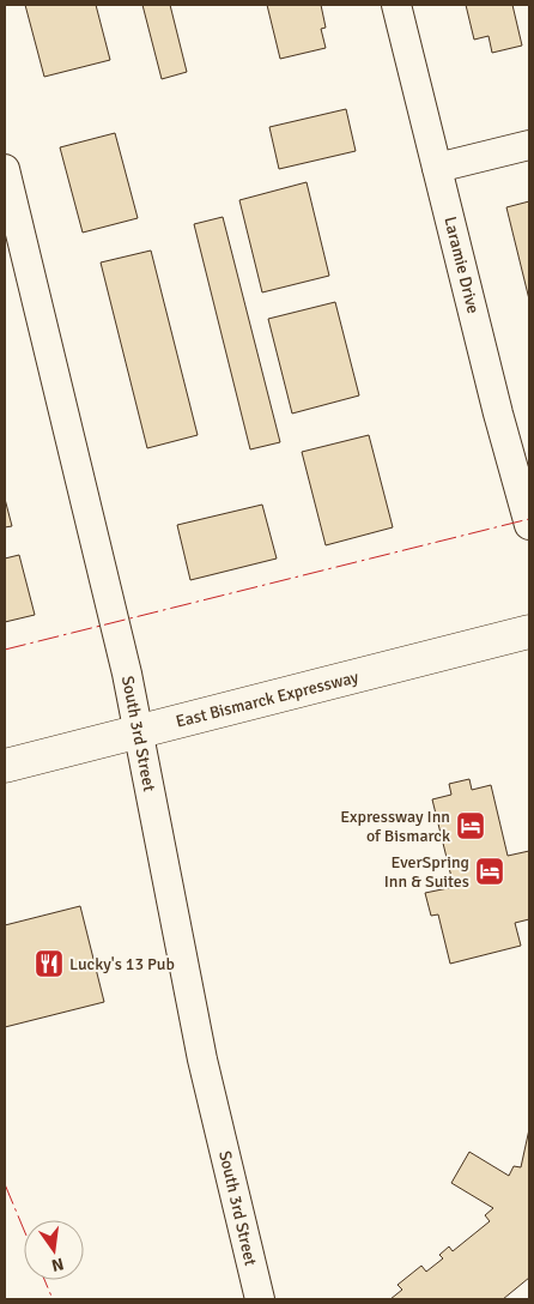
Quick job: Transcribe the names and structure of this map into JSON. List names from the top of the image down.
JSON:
{
  "streets": {
    "main road": ["East Bismarck Expressway"],
    "street": ["Laramie Drive", "South 3rd Street"]
  },
  "crossings": [
    ["East Bismarck Expressway", "South 3rd Street"]
  ],
  "places": {
    "hotel": ["Expressway Inn of Bismarck", "EverSpring Inn & Suites"],
    "restaurant": ["Lucky's 13 Pub"]
  },
  "north": "bottom"
}
